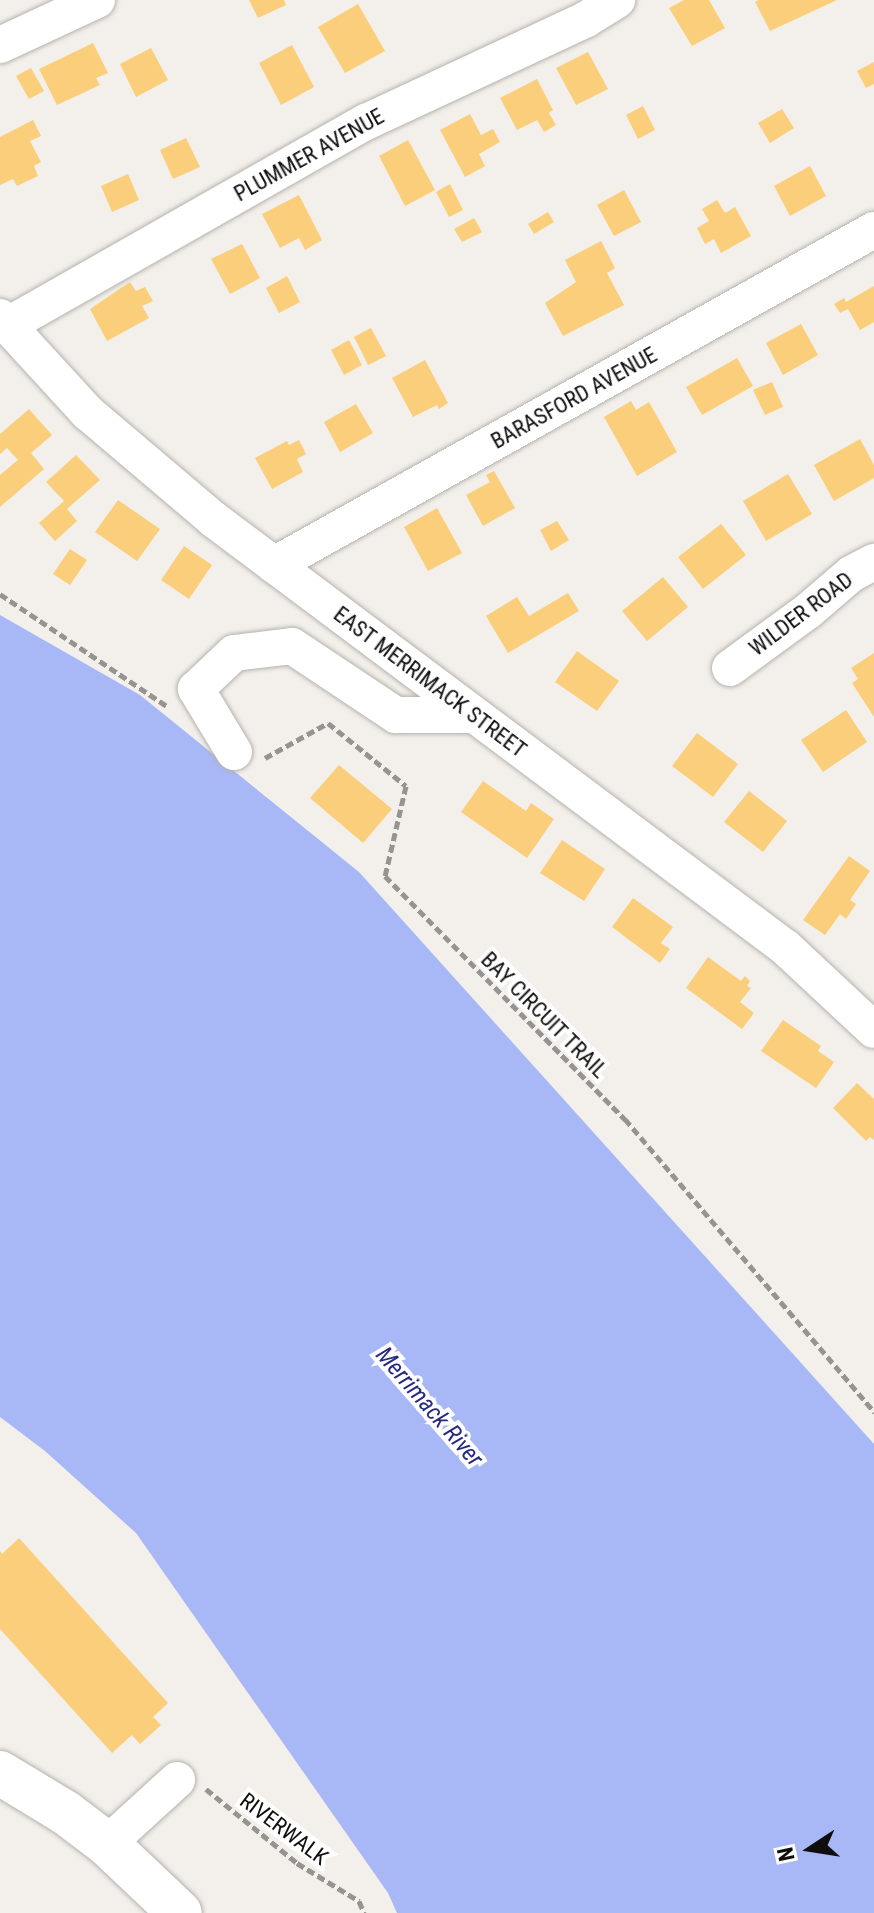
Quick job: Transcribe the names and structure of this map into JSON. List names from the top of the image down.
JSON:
{
  "streets": {
    "street": [
      "PLUMMER AVENUE",
      "BARASFORD AVENUE",
      "WILDER ROAD",
      "EAST MERRIMACK STREET"
    ],
    "path": ["BAY CIRCUIT TRAIL", "RIVERWALK"]
  },
  "crossings": [
    ["PLUMMER AVENUE", "EAST MERRIMACK STREET"],
    ["BARASFORD AVENUE", "EAST MERRIMACK STREET"]
  ],
  "water": ["Merrimack River"],
  "north": "left"
}
